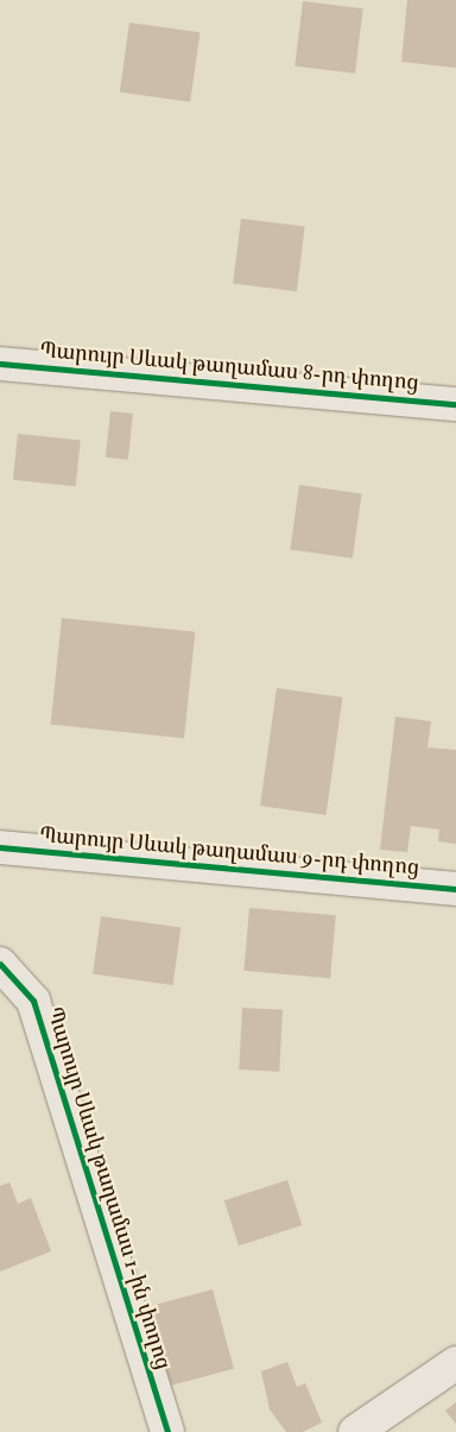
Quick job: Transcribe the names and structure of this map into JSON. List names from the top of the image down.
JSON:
{
  "streets": {
    "street": ["Պարույր Սևակ թաղամաս 8-րդ փողոց", "Պարույր Սևակ թաղամաս 9-րդ փողոց", "Պարույր Սևակ թաղամաս 1-ին փողոց"]
  }
}
